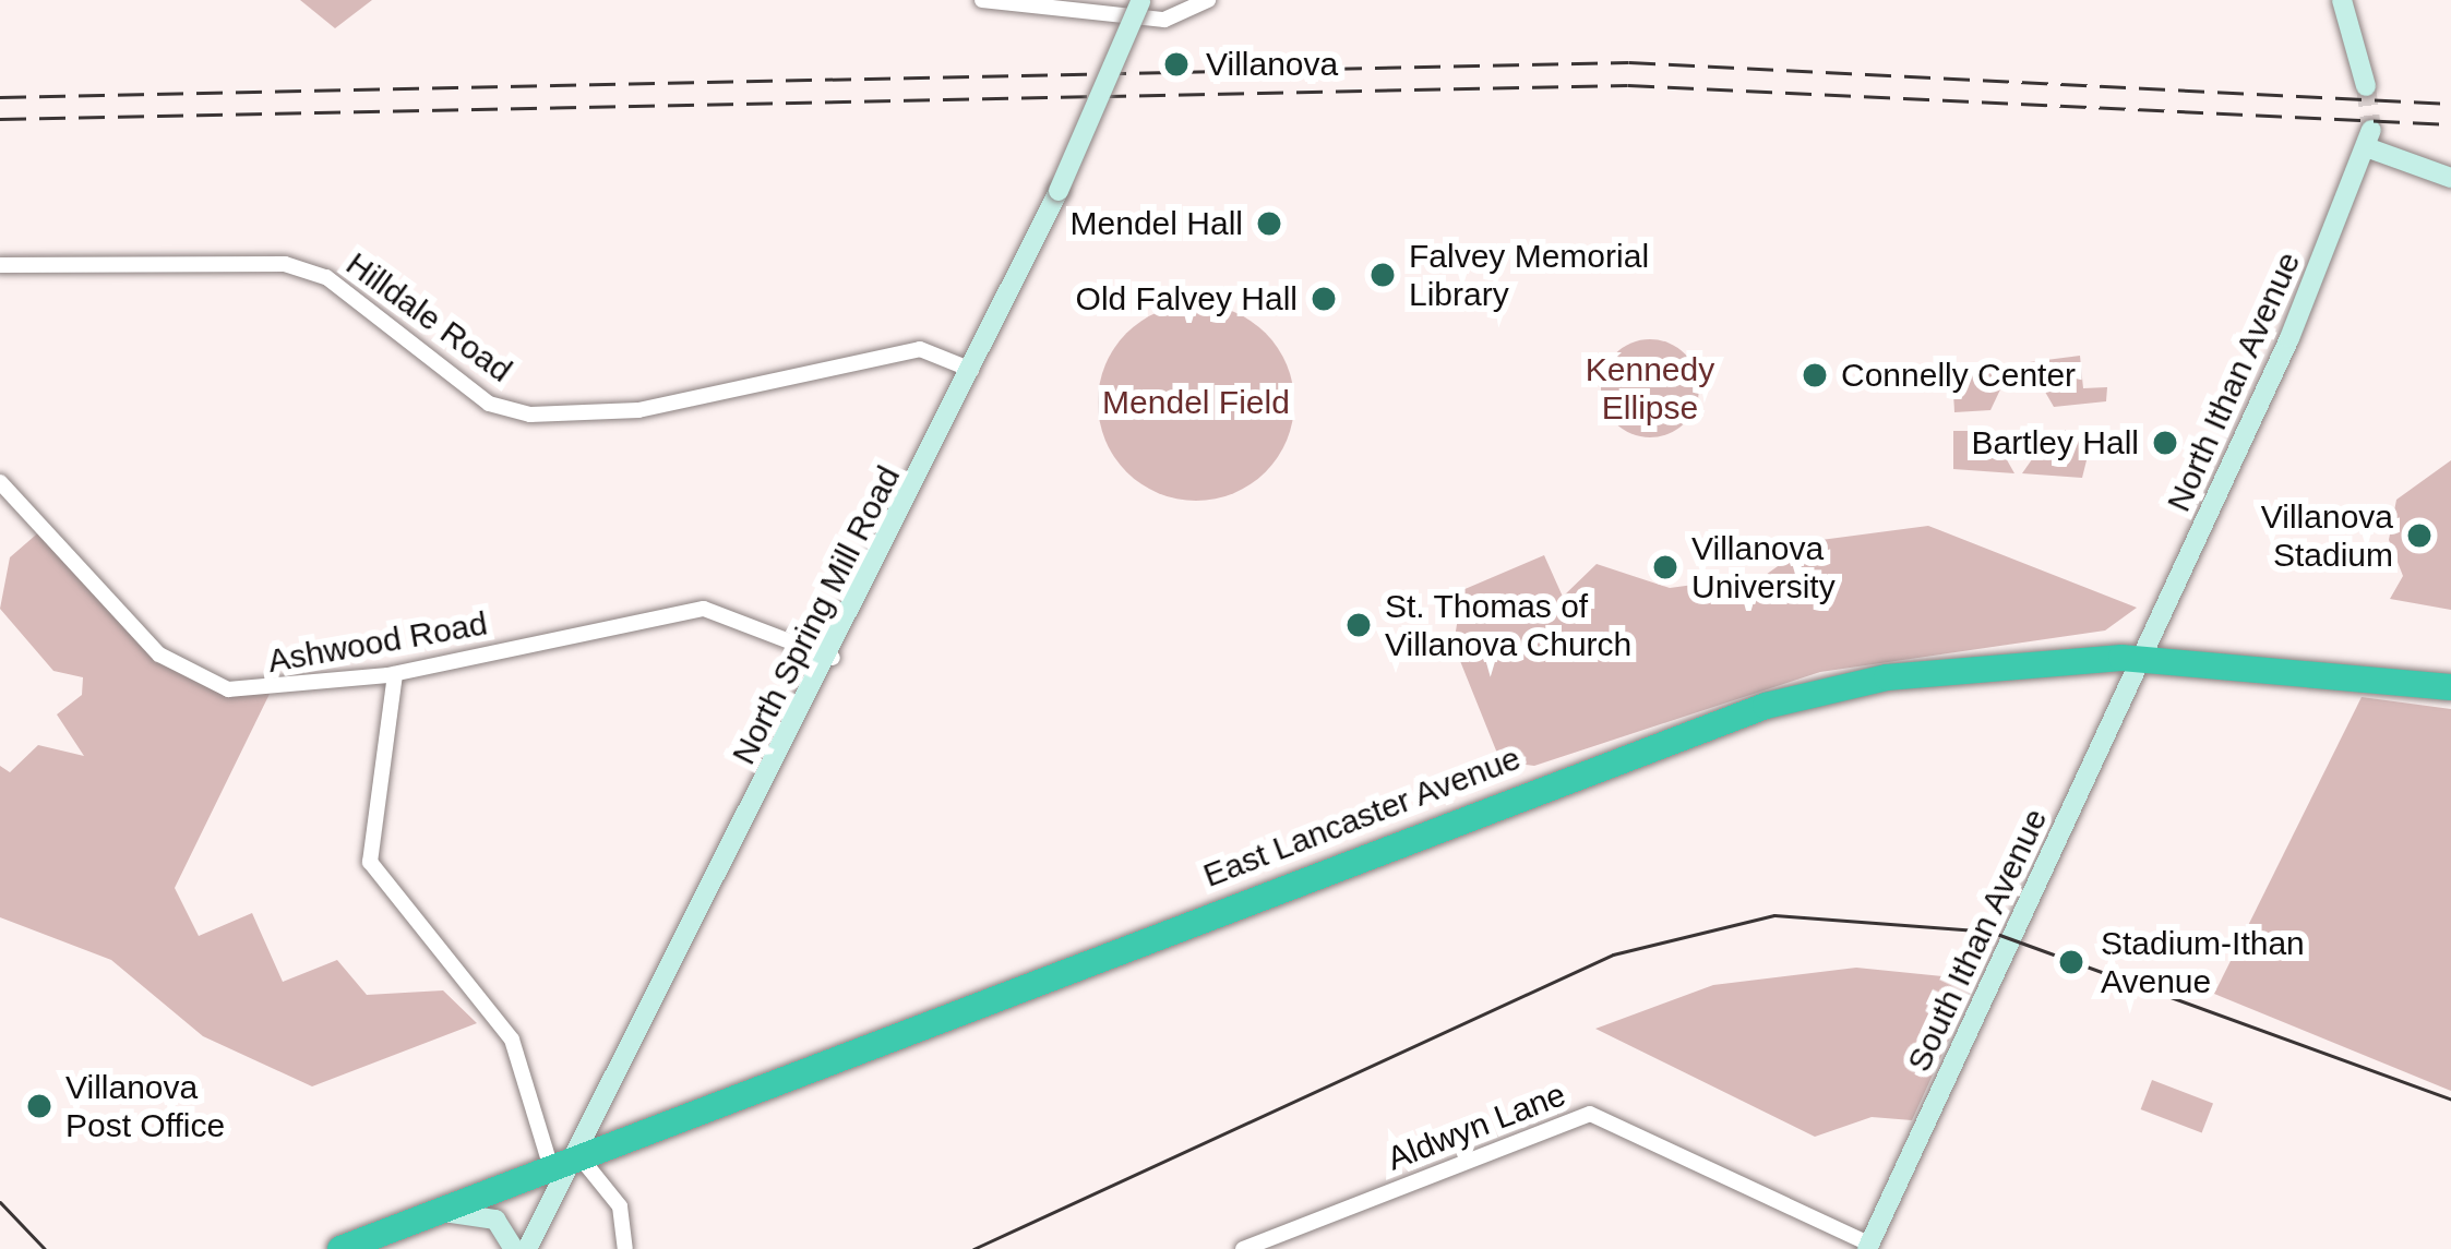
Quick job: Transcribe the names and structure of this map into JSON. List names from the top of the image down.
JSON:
{
  "streets": {
    "highway": ["East Lancaster Avenue"],
    "main road": ["North Ithan Avenue", "North Spring Mill Road", "South Ithan Avenue"],
    "street": ["Hilldale Road", "Ashwood Road", "Aldwyn Lane"]
  },
  "crossings": [
    ["Hilldale Road", "North Spring Mill Road"],
    ["North Ithan Avenue", "East Lancaster Avenue"],
    ["North Ithan Avenue", "South Ithan Avenue"],
    ["North Spring Mill Road", "Ashwood Road"],
    ["North Spring Mill Road", "East Lancaster Avenue"],
    ["East Lancaster Avenue", "South Ithan Avenue"],
    ["South Ithan Avenue", "Aldwyn Lane"]
  ],
  "parks": ["Kennedy Ellipse", "Mendel Field"],
  "places": [
    "Villanova",
    "Mendel Hall",
    "Falvey Memorial Library",
    "Old Falvey Hall",
    "Connelly Center",
    "Bartley Hall",
    "Villanova Stadium",
    "Villanova University",
    "St. Thomas of Villanova Church",
    "Stadium-Ithan Avenue",
    "Villanova Post Office"
  ]
}
